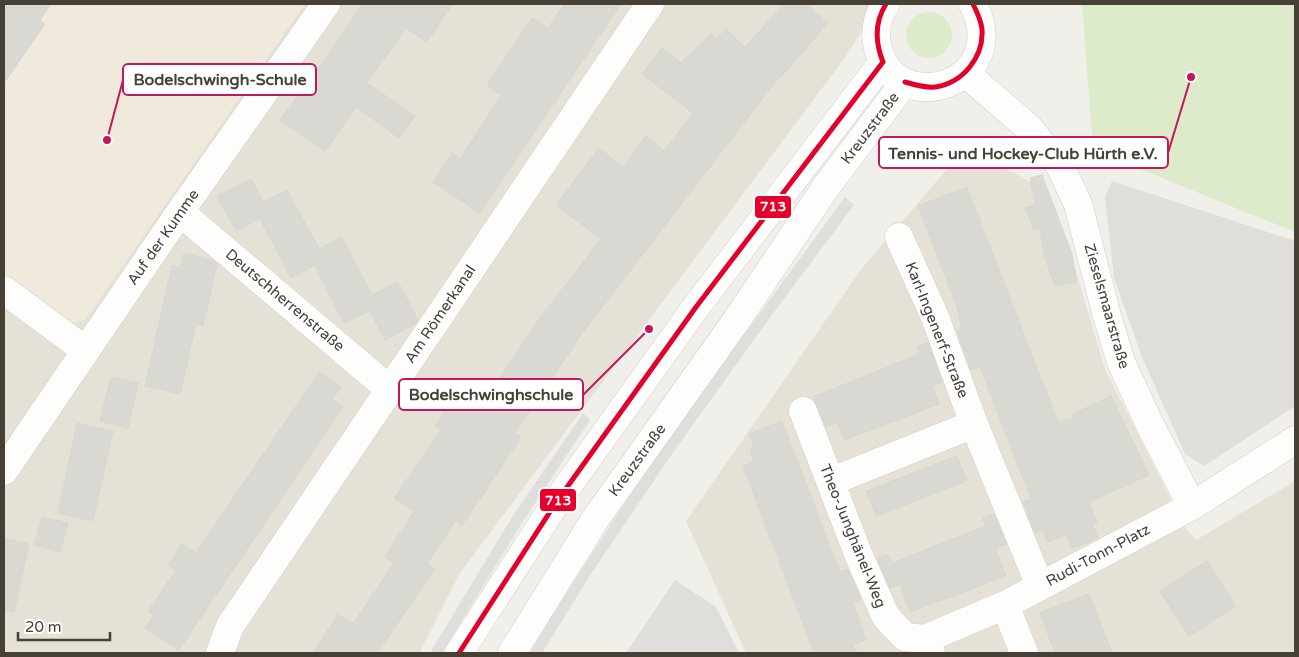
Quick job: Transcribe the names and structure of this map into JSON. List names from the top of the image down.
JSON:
{
  "streets": {
    "street": [
      "Kreuzstraße",
      "Auf der Kumme",
      "Deutschherrenstraße",
      "Zieselsmaarstraße",
      "Am Römerkanal",
      "Karl-Ingenerf-Straße",
      "Theo-Junghänel-Weg",
      "Rudi-Tonn-Platz"
    ]
  },
  "crossings": [
    ["Auf der Kumme", "Deutschherrenstraße"],
    ["Deutschherrenstraße", "Am Römerkanal"],
    ["Zieselsmaarstraße", "Rudi-Tonn-Platz"],
    ["Karl-Ingenerf-Straße", "Rudi-Tonn-Platz"],
    ["Theo-Junghänel-Weg", "Rudi-Tonn-Platz"]
  ],
  "places": ["Tennis- und Hockey-Club Hürth e.V.", "Bodelschwingh-Schule", "Bodelschwinghschule"],
  "lines": ["transit line 713"],
  "scale_bar": "20 m"
}
